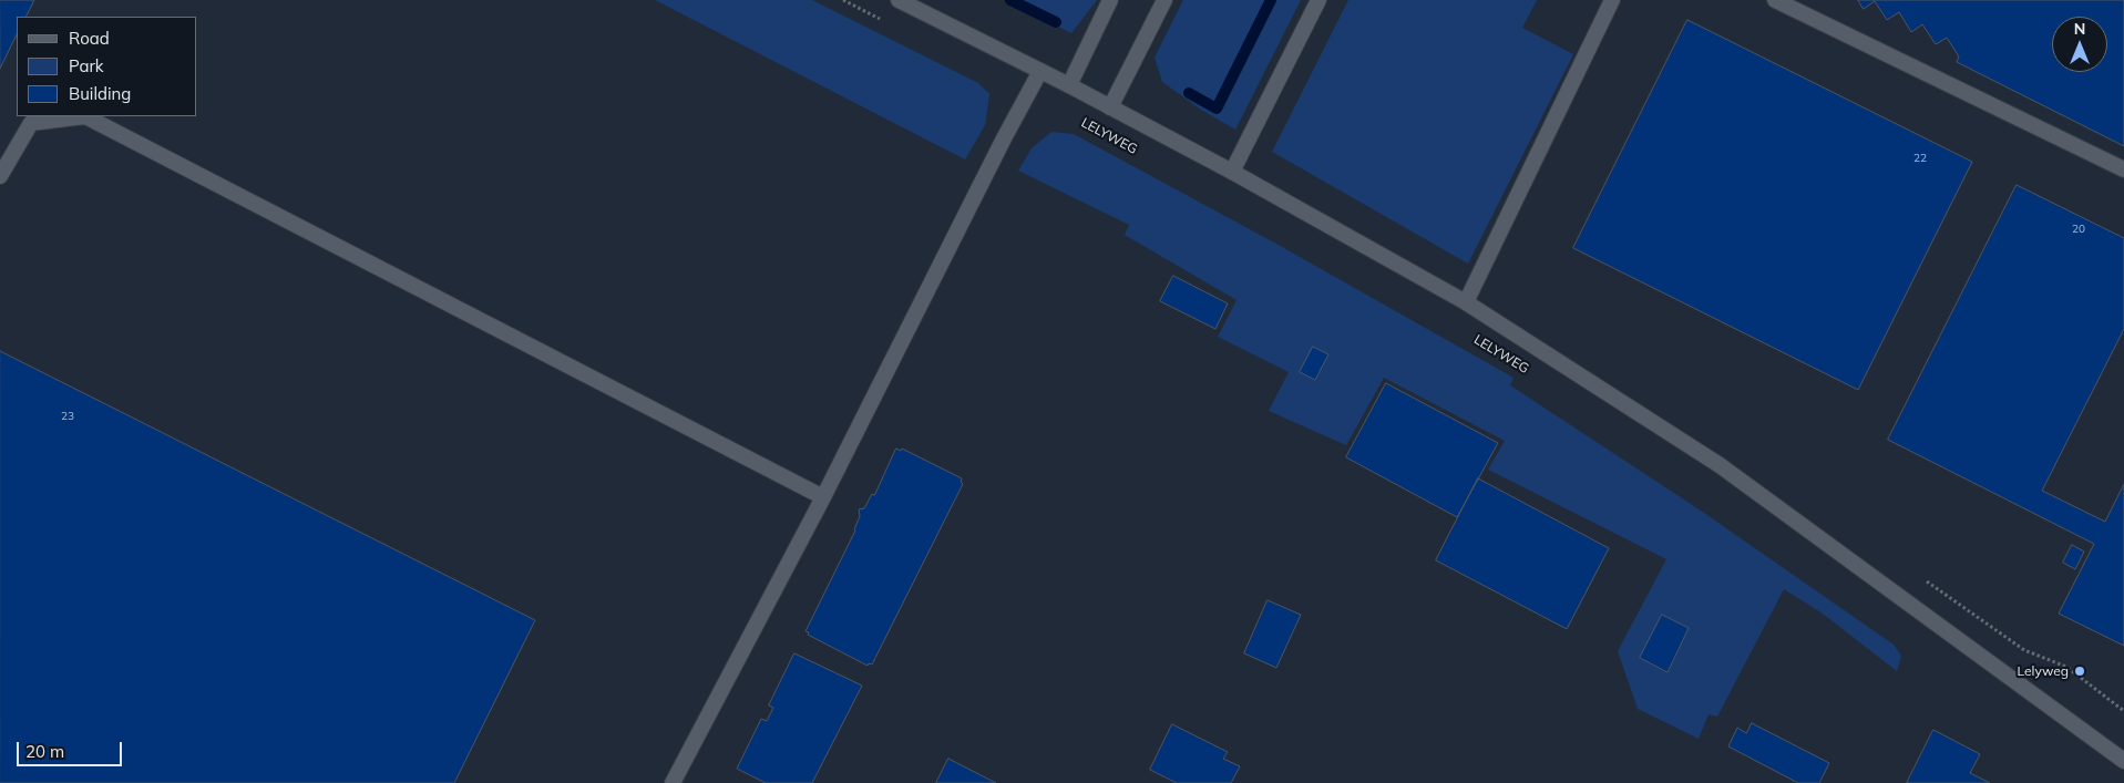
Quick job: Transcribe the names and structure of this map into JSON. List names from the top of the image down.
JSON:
{
  "streets": {
    "street": ["LELYWEG"]
  },
  "places": ["Lelyweg"],
  "house_numbers": ["22", "20", "23"],
  "legend": ["Road", "Park", "Building"],
  "scale_bar": "20 m",
  "north": "top"
}
